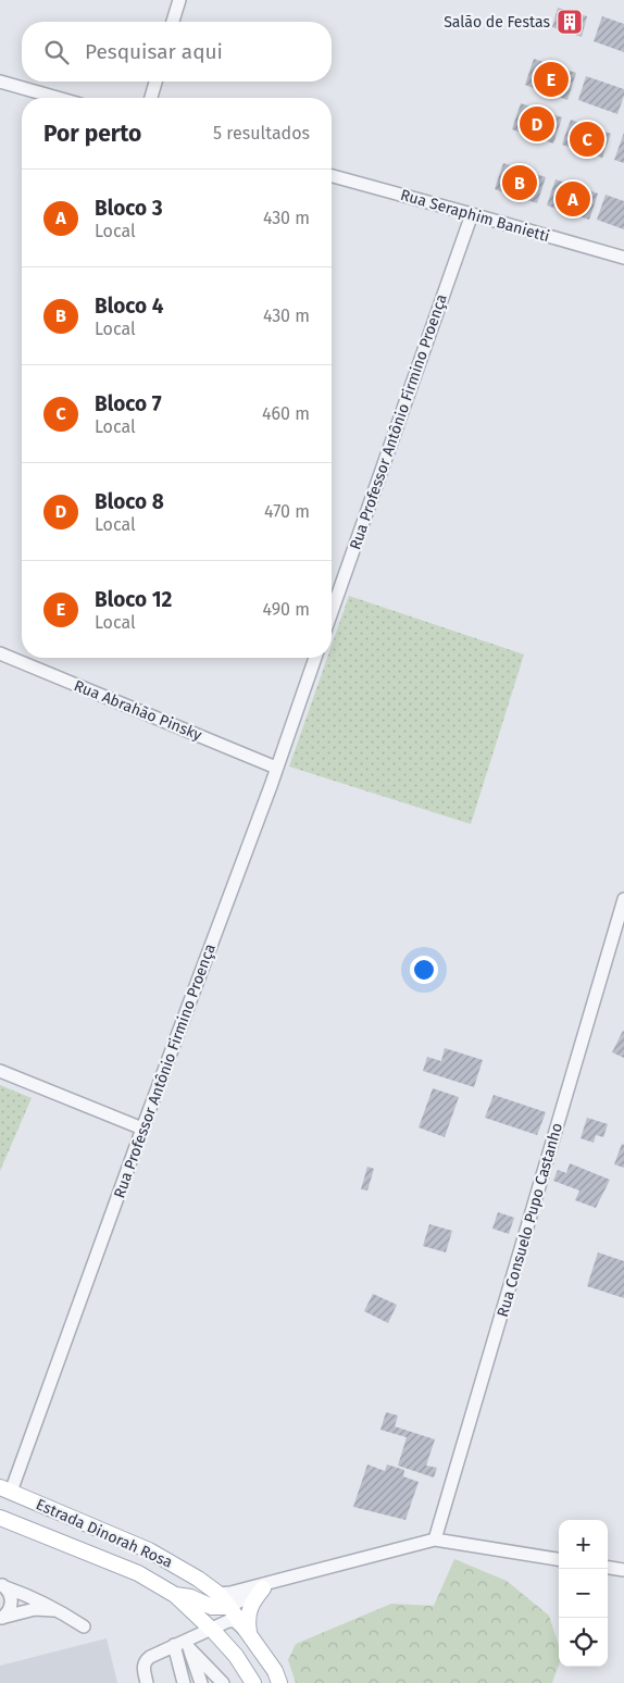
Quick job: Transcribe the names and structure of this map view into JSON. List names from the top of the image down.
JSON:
{
  "streets": {
    "main road": ["Estrada Dinorah Rosa"],
    "street": [
      "Rua Seraphim Banietti",
      "Rua Professor Antônio Firmino Proença",
      "Rua Abrahão Pinsky",
      "Rua Consuelo Pupo Castanho"
    ]
  },
  "crossings": [
    ["Rua Seraphim Banietti", "Rua Professor Antônio Firmino Proença"],
    ["Rua Professor Antônio Firmino Proença", "Rua Abrahão Pinsky"],
    ["Rua Professor Antônio Firmino Proença", "Estrada Dinorah Rosa"]
  ],
  "places": {
    "building": ["Salão de Festas"]
  },
  "page": {
    "search": "Pesquisar aqui",
    "pins": [
      "E",
      "D",
      "C",
      "B",
      "A"
    ],
    "heading": ["Por perto", "5 resultados"],
    "list": [
      {
        "mark": "A",
        "name": "Bloco 3",
        "note": "Local",
        "value": "430 m"
      },
      {
        "mark": "B",
        "name": "Bloco 4",
        "note": "Local",
        "value": "430 m"
      },
      {
        "mark": "C",
        "name": "Bloco 7",
        "note": "Local",
        "value": "460 m"
      },
      {
        "mark": "D",
        "name": "Bloco 8",
        "note": "Local",
        "value": "470 m"
      },
      {
        "mark": "E",
        "name": "Bloco 12",
        "note": "Local",
        "value": "490 m"
      }
    ],
    "map_buttons": ["+", "−"]
  }
}
